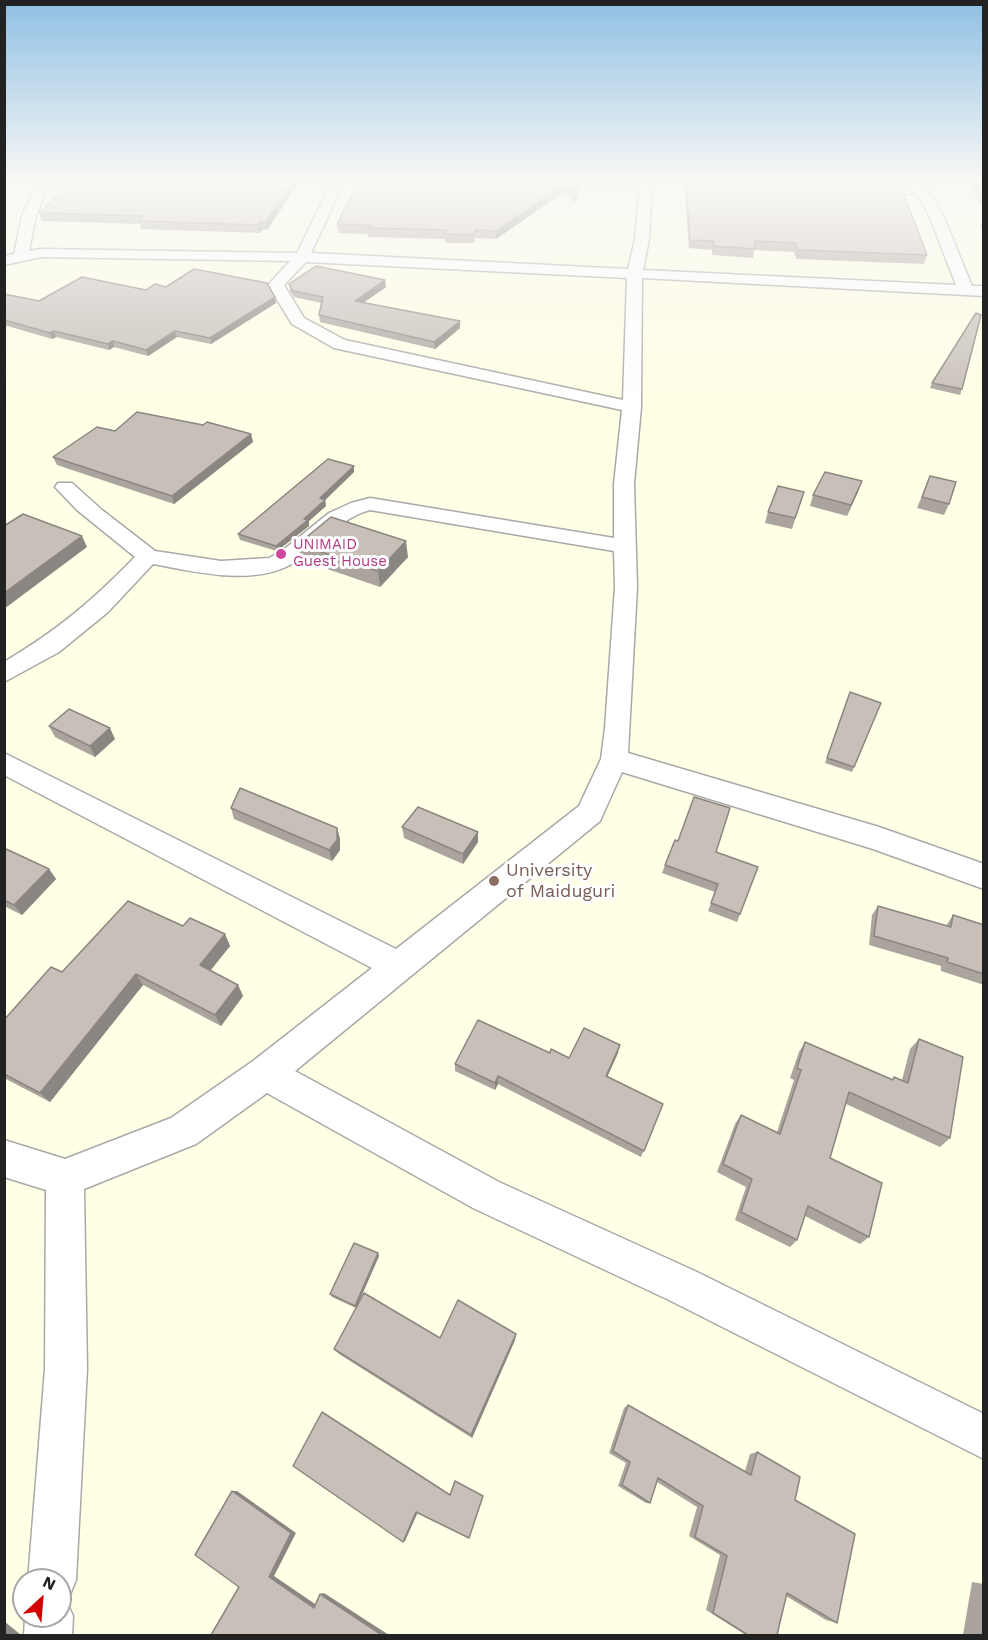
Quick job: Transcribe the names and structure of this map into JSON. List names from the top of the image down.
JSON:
{
  "places": ["UNIMAID Guest House", "University of Maiduguri"],
  "north": "top right"
}
